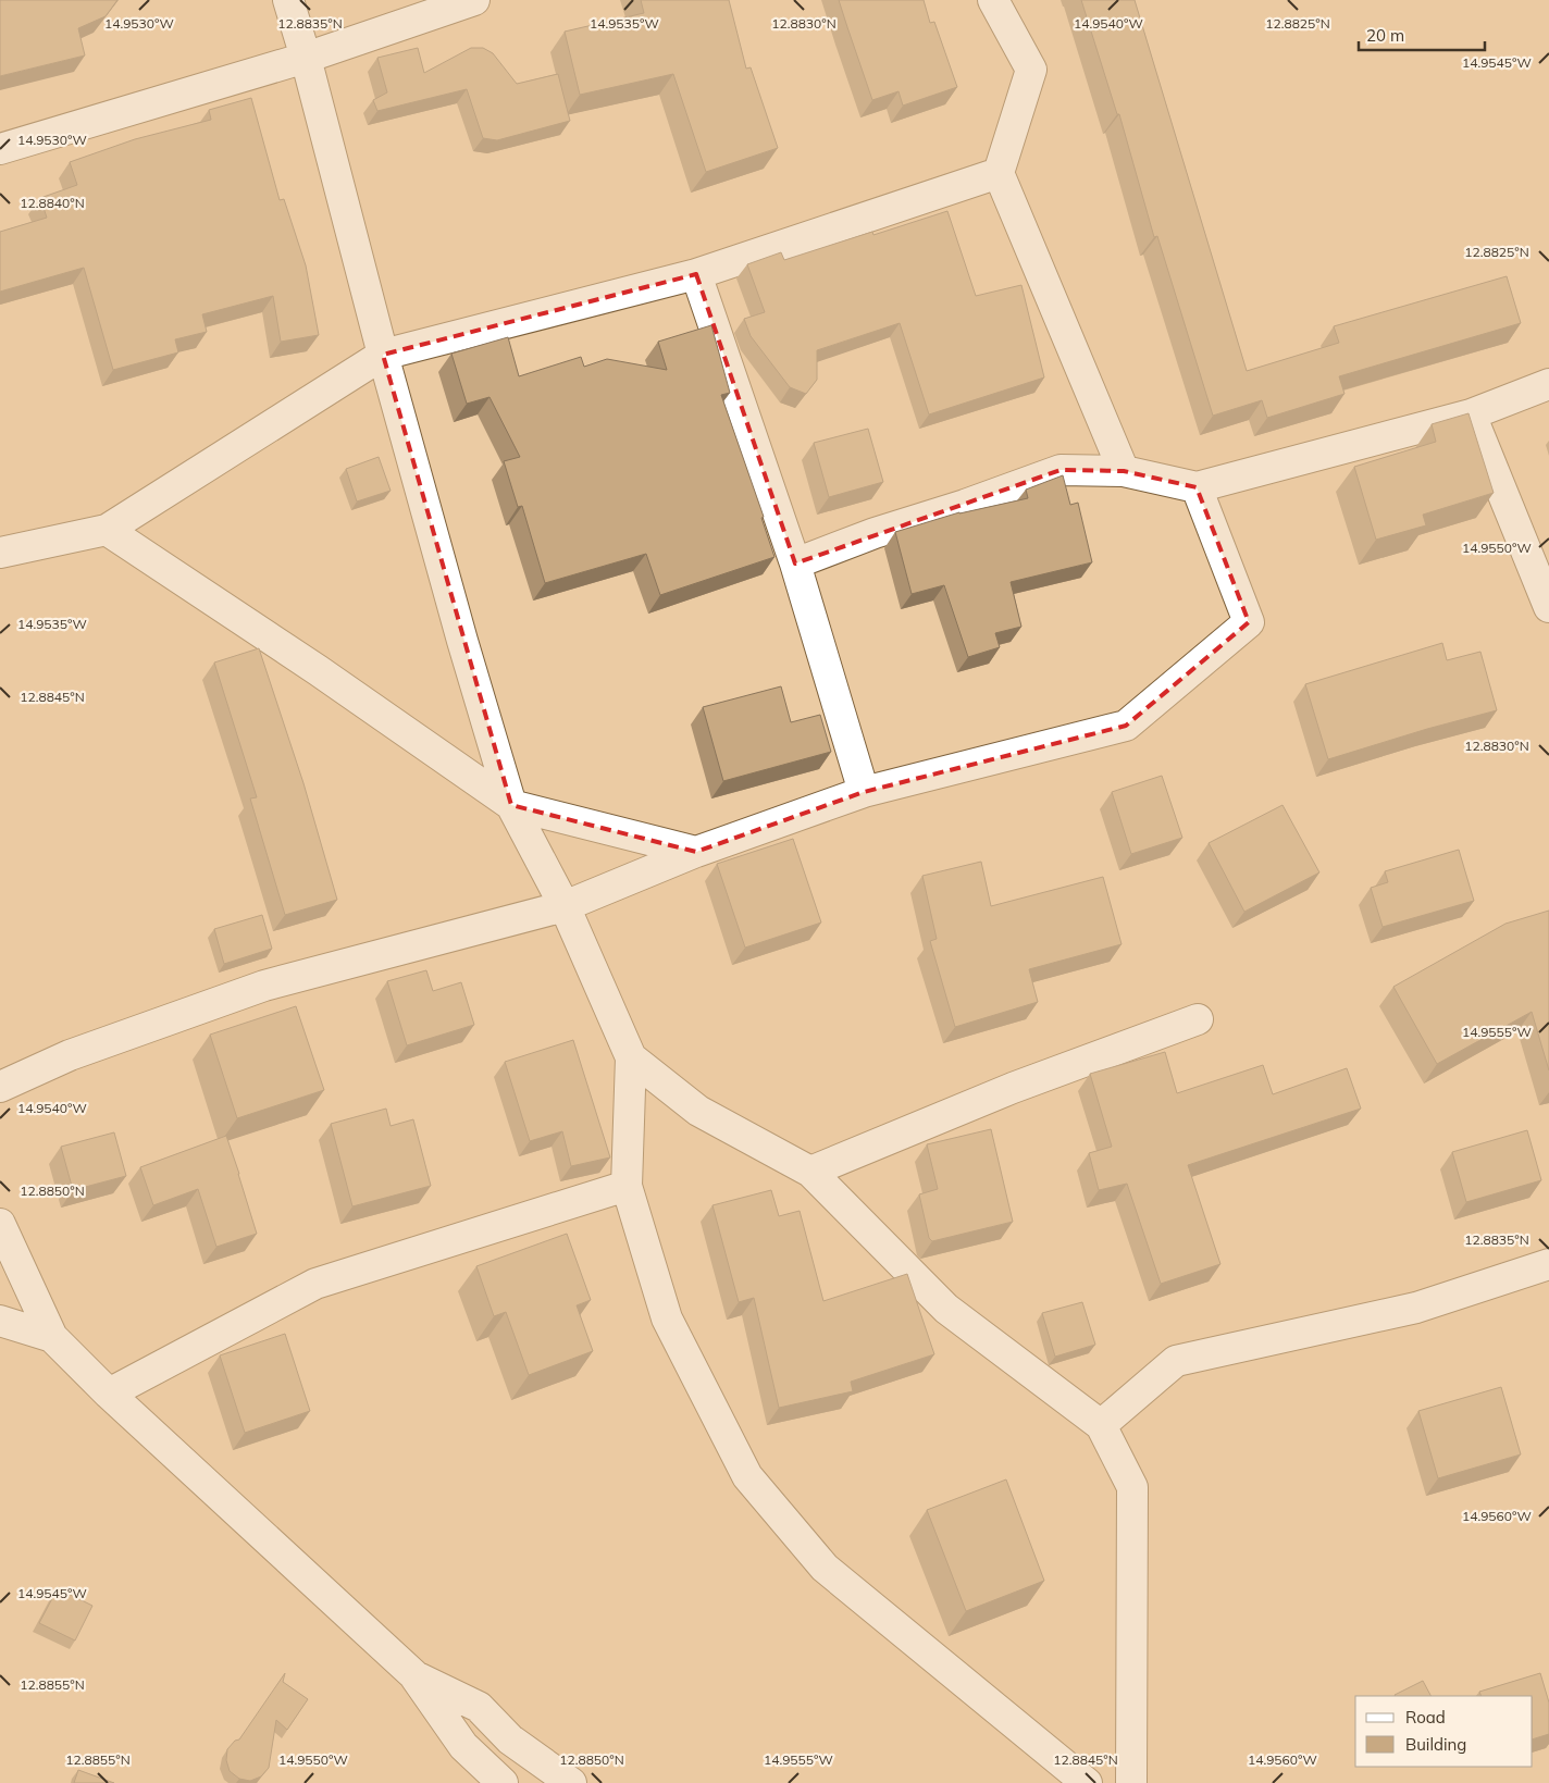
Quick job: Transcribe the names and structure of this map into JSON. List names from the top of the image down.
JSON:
{
  "legend": ["Road", "Building"],
  "scale_bar": "20 m",
  "coordinates": [
    "14.9530°W",
    "12.8835°N",
    "14.9535°W",
    "12.8830°N",
    "14.9540°W",
    "12.8825°N",
    "14.9545°W",
    "12.8840°N",
    "14.9550°W",
    "12.8845°N",
    "14.9555°W",
    "12.8850°N",
    "14.9560°W",
    "12.8855°N"
  ]
}
